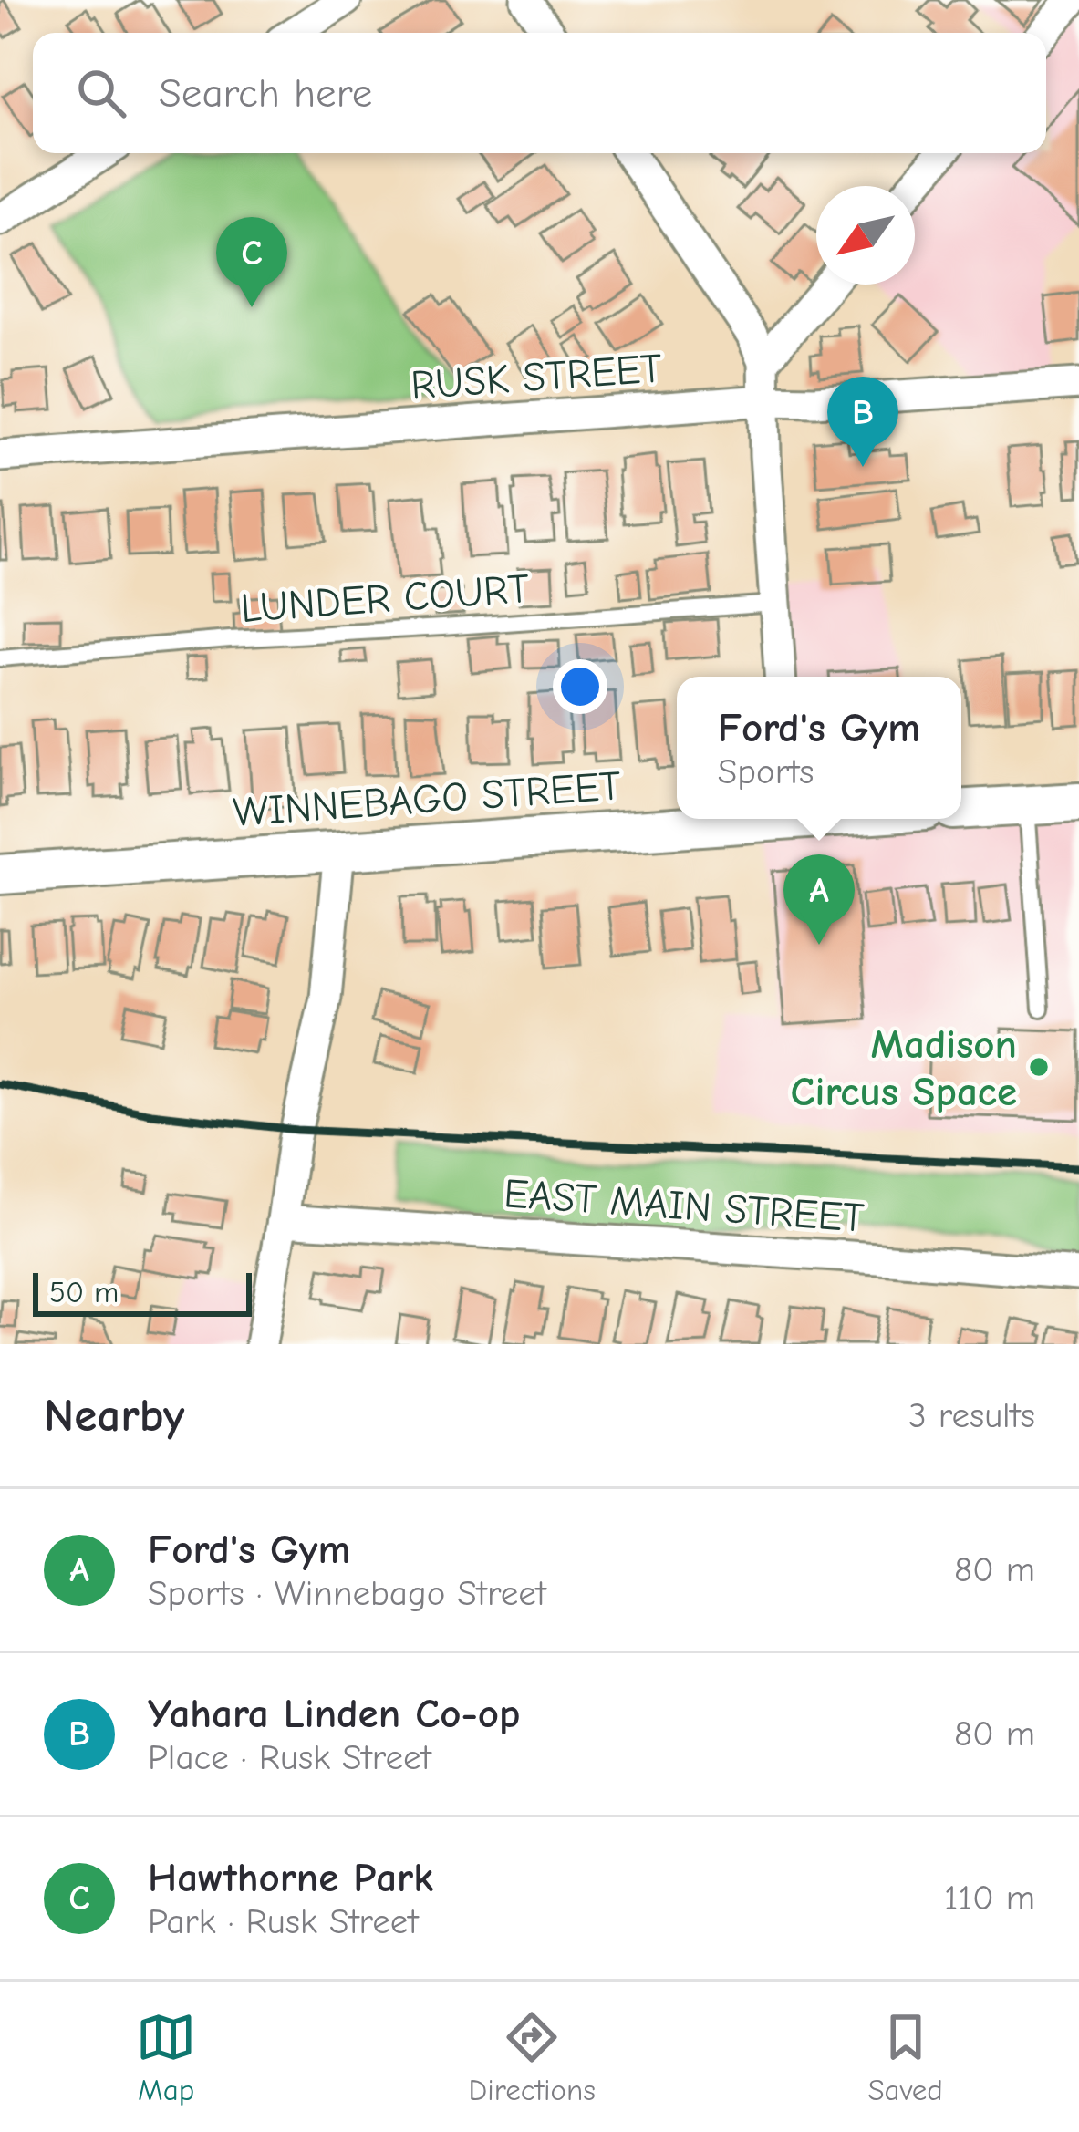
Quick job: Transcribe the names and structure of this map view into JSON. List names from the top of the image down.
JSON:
{
  "streets": {
    "street": ["RUSK STREET", "WINNEBAGO STREET", "EAST MAIN STREET"],
    "lane": ["LUNDER COURT"]
  },
  "places": ["Madison Circus Space"],
  "scale_bar": "50 m",
  "north": "bottom left",
  "page": {
    "search": "Search here",
    "pins": ["C", "B", "A"],
    "popup": ["Ford's Gym", "Sports"],
    "scale": "50 m",
    "heading": ["Nearby", "3 results"],
    "list": [
      {
        "mark": "A",
        "name": "Ford's Gym",
        "note": "Sports · Winnebago Street",
        "value": "80 m"
      },
      {
        "mark": "B",
        "name": "Yahara Linden Co-op",
        "note": "Place · Rusk Street",
        "value": "80 m"
      },
      {
        "mark": "C",
        "name": "Hawthorne Park",
        "note": "Park · Rusk Street",
        "value": "110 m"
      }
    ],
    "nav": ["Map", "Directions", "Saved"]
  }
}
